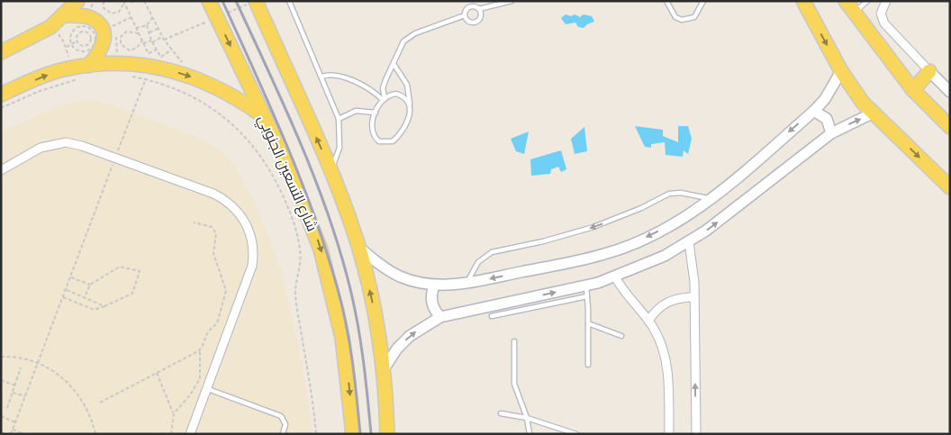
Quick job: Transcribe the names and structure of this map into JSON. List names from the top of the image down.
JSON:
{
  "streets": {
    "main road": ["شارع التسعين الجنوبي"]
  }
}
